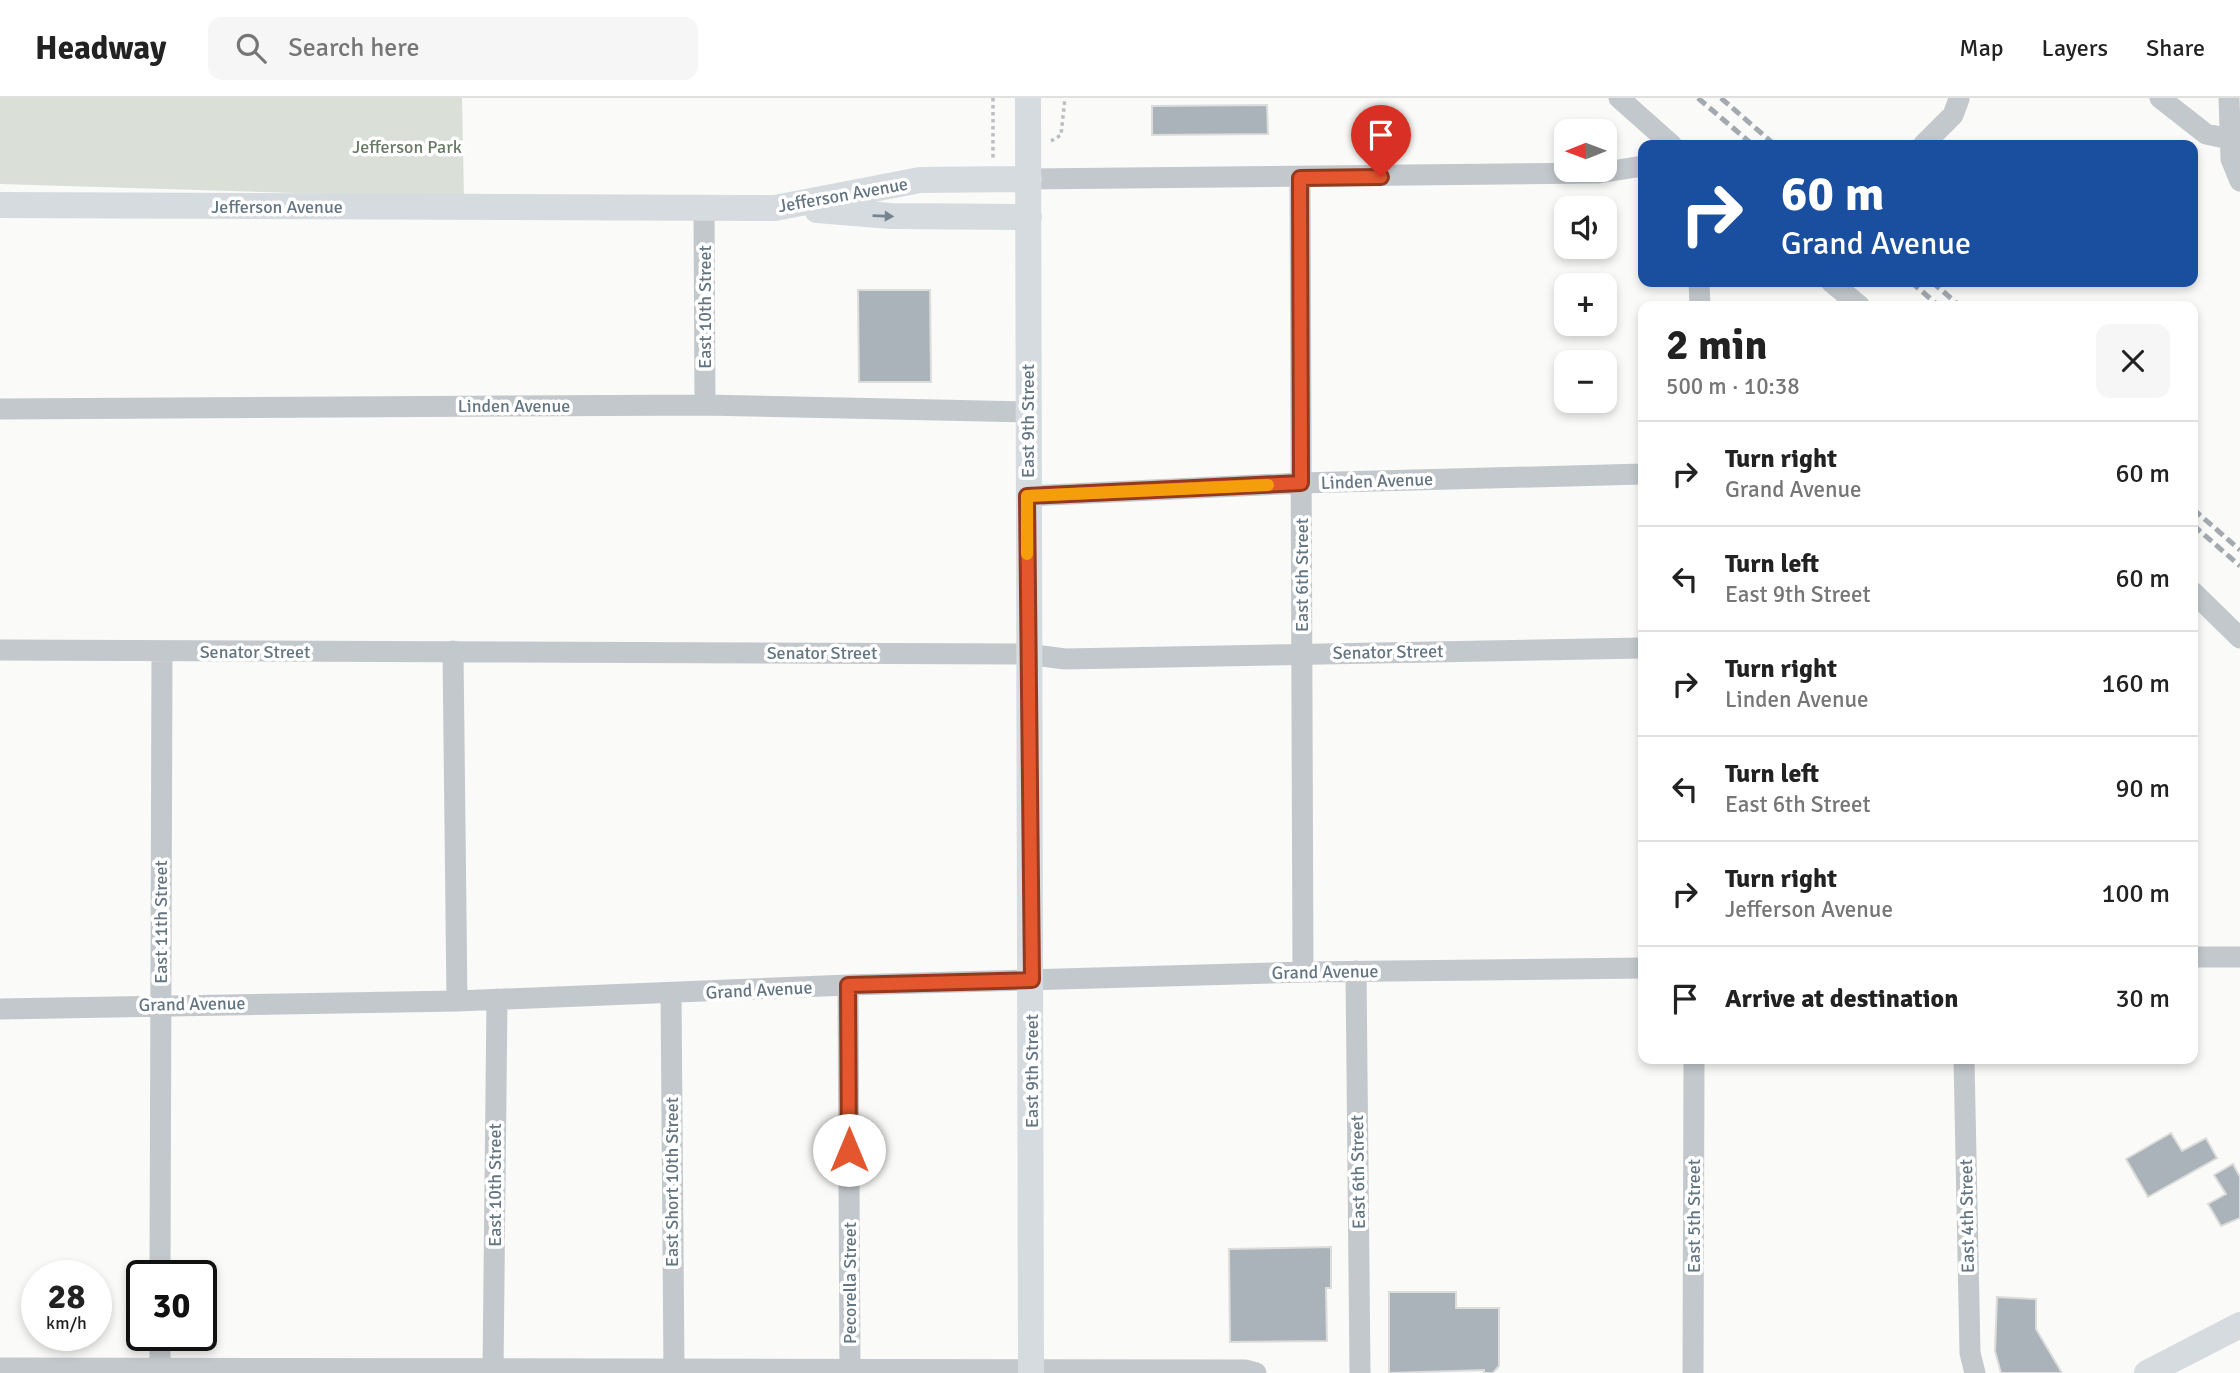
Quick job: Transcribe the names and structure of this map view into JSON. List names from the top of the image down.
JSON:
{
  "streets": {
    "main road": ["Jefferson Avenue", "East 9th Street"],
    "street": [
      "East 10th Street",
      "Linden Avenue",
      "East 6th Street",
      "Senator Street",
      "East 11th Street",
      "Grand Avenue",
      "East Short 10th Street",
      "East 5th Street",
      "East 4th Street",
      "Pecorella Street"
    ]
  },
  "crossings": [
    ["Jefferson Avenue", "East 10th Street"],
    ["Jefferson Avenue", "East 9th Street"],
    ["Jefferson Avenue", "East 6th Street"],
    ["East 10th Street", "Linden Avenue"],
    ["East 10th Street", "Grand Avenue"],
    ["Linden Avenue", "East 9th Street"],
    ["Linden Avenue", "East 6th Street"],
    ["East 9th Street", "Senator Street"],
    ["East 9th Street", "Grand Avenue"],
    ["East 6th Street", "Senator Street"],
    ["East 6th Street", "Grand Avenue"],
    ["Senator Street", "East 11th Street"],
    ["East 11th Street", "Grand Avenue"],
    ["Grand Avenue", "East Short 10th Street"],
    ["Grand Avenue", "Pecorella Street"]
  ],
  "parks": ["Jefferson Park"],
  "north": "left",
  "page": {
    "header": "Headway",
    "search": "Search here",
    "nav": ["Map", "Layers", "Share"],
    "map_buttons": ["+", "−"],
    "turn": ["60 m", "Grand Avenue"],
    "heading": ["2 min", "500 m · 10:38"],
    "list": [
      {
        "name": "Turn right",
        "note": "Grand Avenue",
        "value": "60 m"
      },
      {
        "name": "Turn left",
        "note": "East 9th Street",
        "value": "60 m"
      },
      {
        "name": "Turn right",
        "note": "Linden Avenue",
        "value": "160 m"
      },
      {
        "name": "Turn left",
        "note": "East 6th Street",
        "value": "90 m"
      },
      {
        "name": "Turn right",
        "note": "Jefferson Avenue",
        "value": "100 m"
      },
      {
        "name": "Arrive at destination",
        "value": "30 m"
      }
    ],
    "speed": "28 km/h",
    "limit": "30"
  }
}
